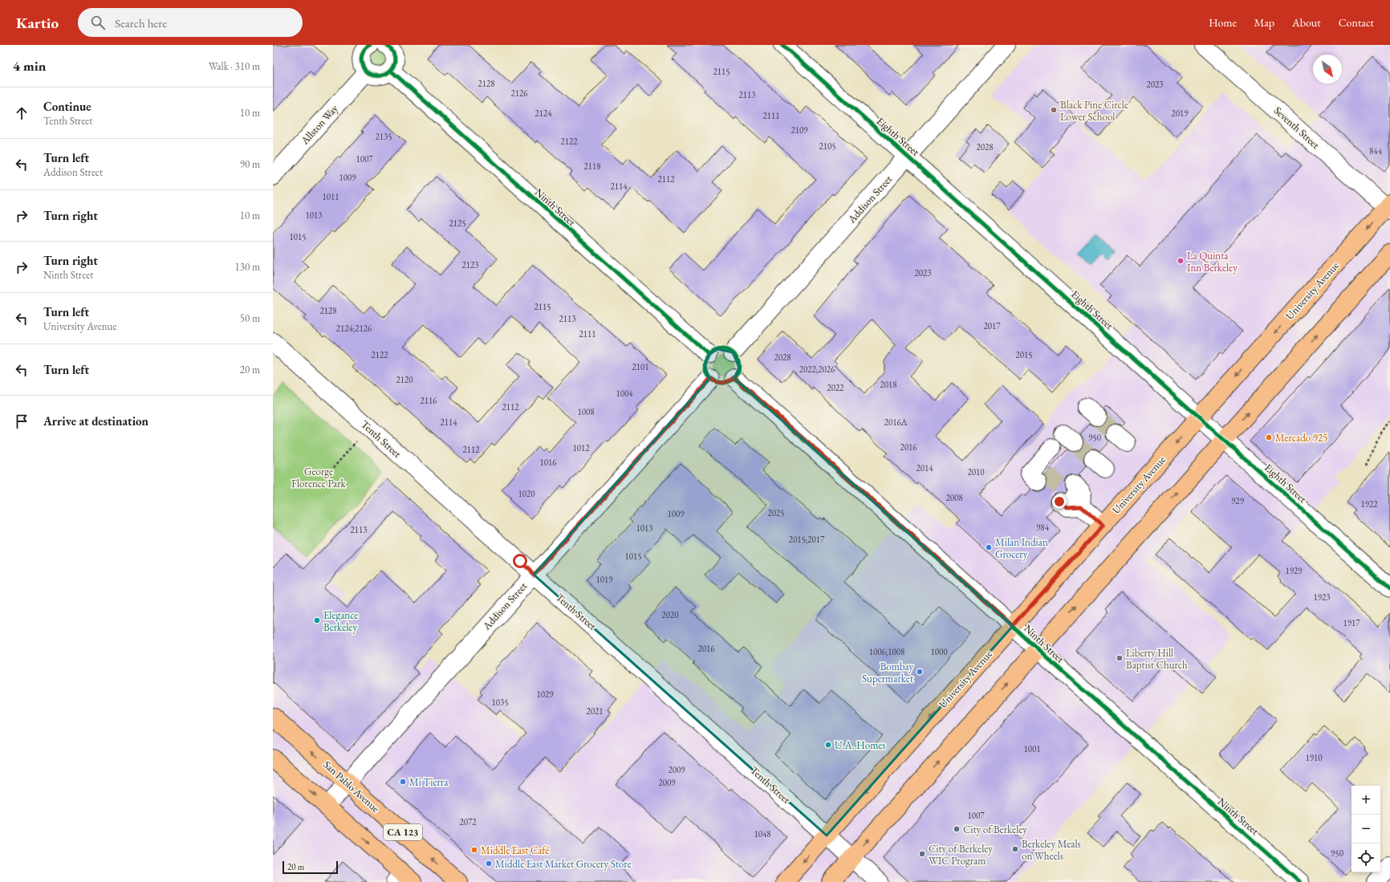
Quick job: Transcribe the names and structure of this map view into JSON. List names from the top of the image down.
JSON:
{
  "streets": {
    "main road": ["University Avenue", "San Pablo Avenue", "CA 123"],
    "street": [
      "Allston Way",
      "Seventh Street",
      "Eighth Street",
      "Addison Street",
      "Ninth Street",
      "Tenth Street"
    ]
  },
  "crossings": [
    ["Seventh Street", "University Avenue"],
    ["Eighth Street", "Addison Street"],
    ["Eighth Street", "University Avenue"],
    ["Addison Street", "Ninth Street"],
    ["Addison Street", "Tenth Street"],
    ["Addison Street", "San Pablo Avenue"],
    ["Addison Street", "CA 123"],
    ["Ninth Street", "University Avenue"],
    ["University Avenue", "Tenth Street"]
  ],
  "parks": ["George Florence Park"],
  "places": [
    "Black Pine Circle Lower School",
    "La Quinta Inn Berkeley",
    "Mercado 925",
    "Milan Indian Grocery",
    "Elegance Berkeley",
    "Liberty Hill Baptist Church",
    "Bombay Supermarket",
    "U.A. Homes",
    "Mi Tierra",
    "City of Berkeley",
    "Berkeley Meals on Wheels",
    "Middle East Café",
    "City of Berkeley WIC Program",
    "Middle East Market Grocery Store"
  ],
  "house_numbers": [
    "2115",
    "2128",
    "2023",
    "2126",
    "2113",
    "2124",
    "2019",
    "2111",
    "2109",
    "2135",
    "2122",
    "2105",
    "2028",
    "844",
    "1007",
    "2118",
    "1009",
    "2112",
    "2114",
    "1011",
    "1013",
    "2125",
    "1015",
    "2123",
    "2023",
    "2115",
    "2128",
    "2113",
    "2017",
    "2124;2126",
    "2111",
    "2122",
    "2015",
    "2028",
    "2101",
    "2022;2026",
    "2120",
    "2018",
    "2022",
    "1004",
    "2116",
    "2112",
    "1008",
    "2114",
    "2016A",
    "950",
    "2016",
    "1012",
    "2112",
    "1016",
    "2014",
    "2010",
    "1020",
    "2008",
    "929",
    "1922",
    "2025",
    "1009",
    "984",
    "1013",
    "2113",
    "2015;2017",
    "1015",
    "1929",
    "1019",
    "1923",
    "2020",
    "1917",
    "2016",
    "1006;1008",
    "1000",
    "1029",
    "1035",
    "2021",
    "1001",
    "1910",
    "2009",
    "2009",
    "1007",
    "2072",
    "1048",
    "950"
  ],
  "scale_bar": "20 m",
  "north": "bottom right",
  "page": {
    "header": "Kartio",
    "search": "Search here",
    "nav": [
      "Home",
      "Map",
      "About",
      "Contact"
    ],
    "heading": ["4 min", "Walk · 310 m"],
    "list": [
      ["Continue", "Tenth Street", "10 m"],
      ["Turn left", "Addison Street", "90 m"],
      ["Turn right", "10 m"],
      ["Turn right", "Ninth Street", "130 m"],
      ["Turn left", "University Avenue", "50 m"],
      ["Turn left", "20 m"],
      "Arrive at destination"
    ],
    "map_buttons": ["+", "−"],
    "scale": "20 m"
  }
}
